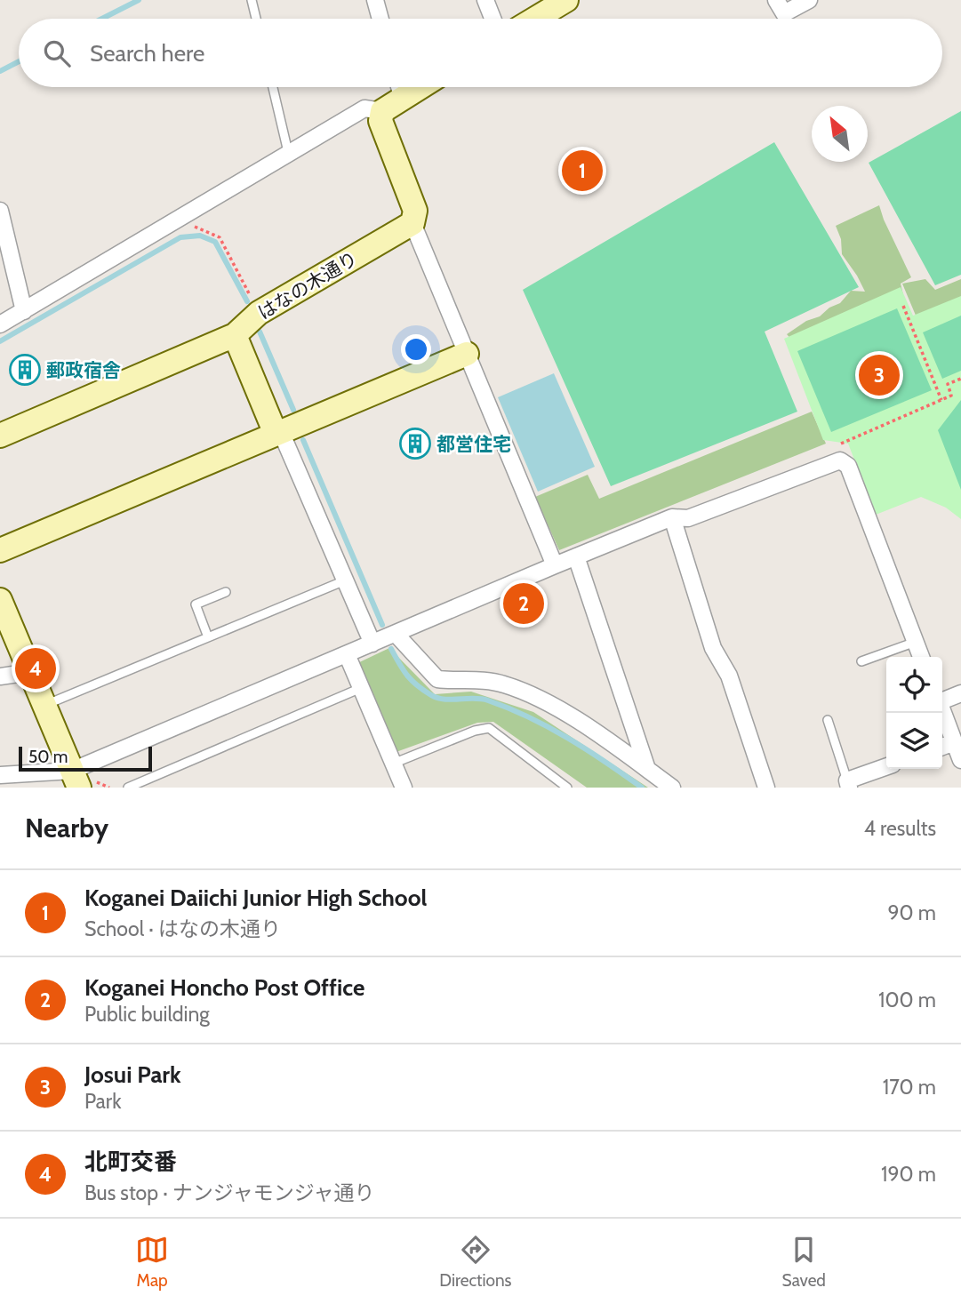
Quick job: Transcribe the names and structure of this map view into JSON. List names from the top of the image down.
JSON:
{
  "streets": {
    "street": ["はなの木通り"]
  },
  "places": {
    "building": ["郵政宿舎", "都営住宅"]
  },
  "scale_bar": "50 m",
  "north": "top left",
  "page": {
    "search": "Search here",
    "pins": [
      "1",
      "3",
      "2",
      "4"
    ],
    "scale": "50 m",
    "heading": ["Nearby", "4 results"],
    "list": [
      {
        "mark": "1",
        "name": "Koganei Daiichi Junior High School",
        "note": "School · はなの木通り",
        "value": "90 m"
      },
      {
        "mark": "2",
        "name": "Koganei Honcho Post Office",
        "note": "Public building",
        "value": "100 m"
      },
      {
        "mark": "3",
        "name": "Josui Park",
        "note": "Park",
        "value": "170 m"
      },
      {
        "mark": "4",
        "name": "北町交番",
        "note": "Bus stop · ナンジャモンジャ通り",
        "value": "190 m"
      }
    ],
    "nav": ["Map", "Directions", "Saved"]
  }
}
